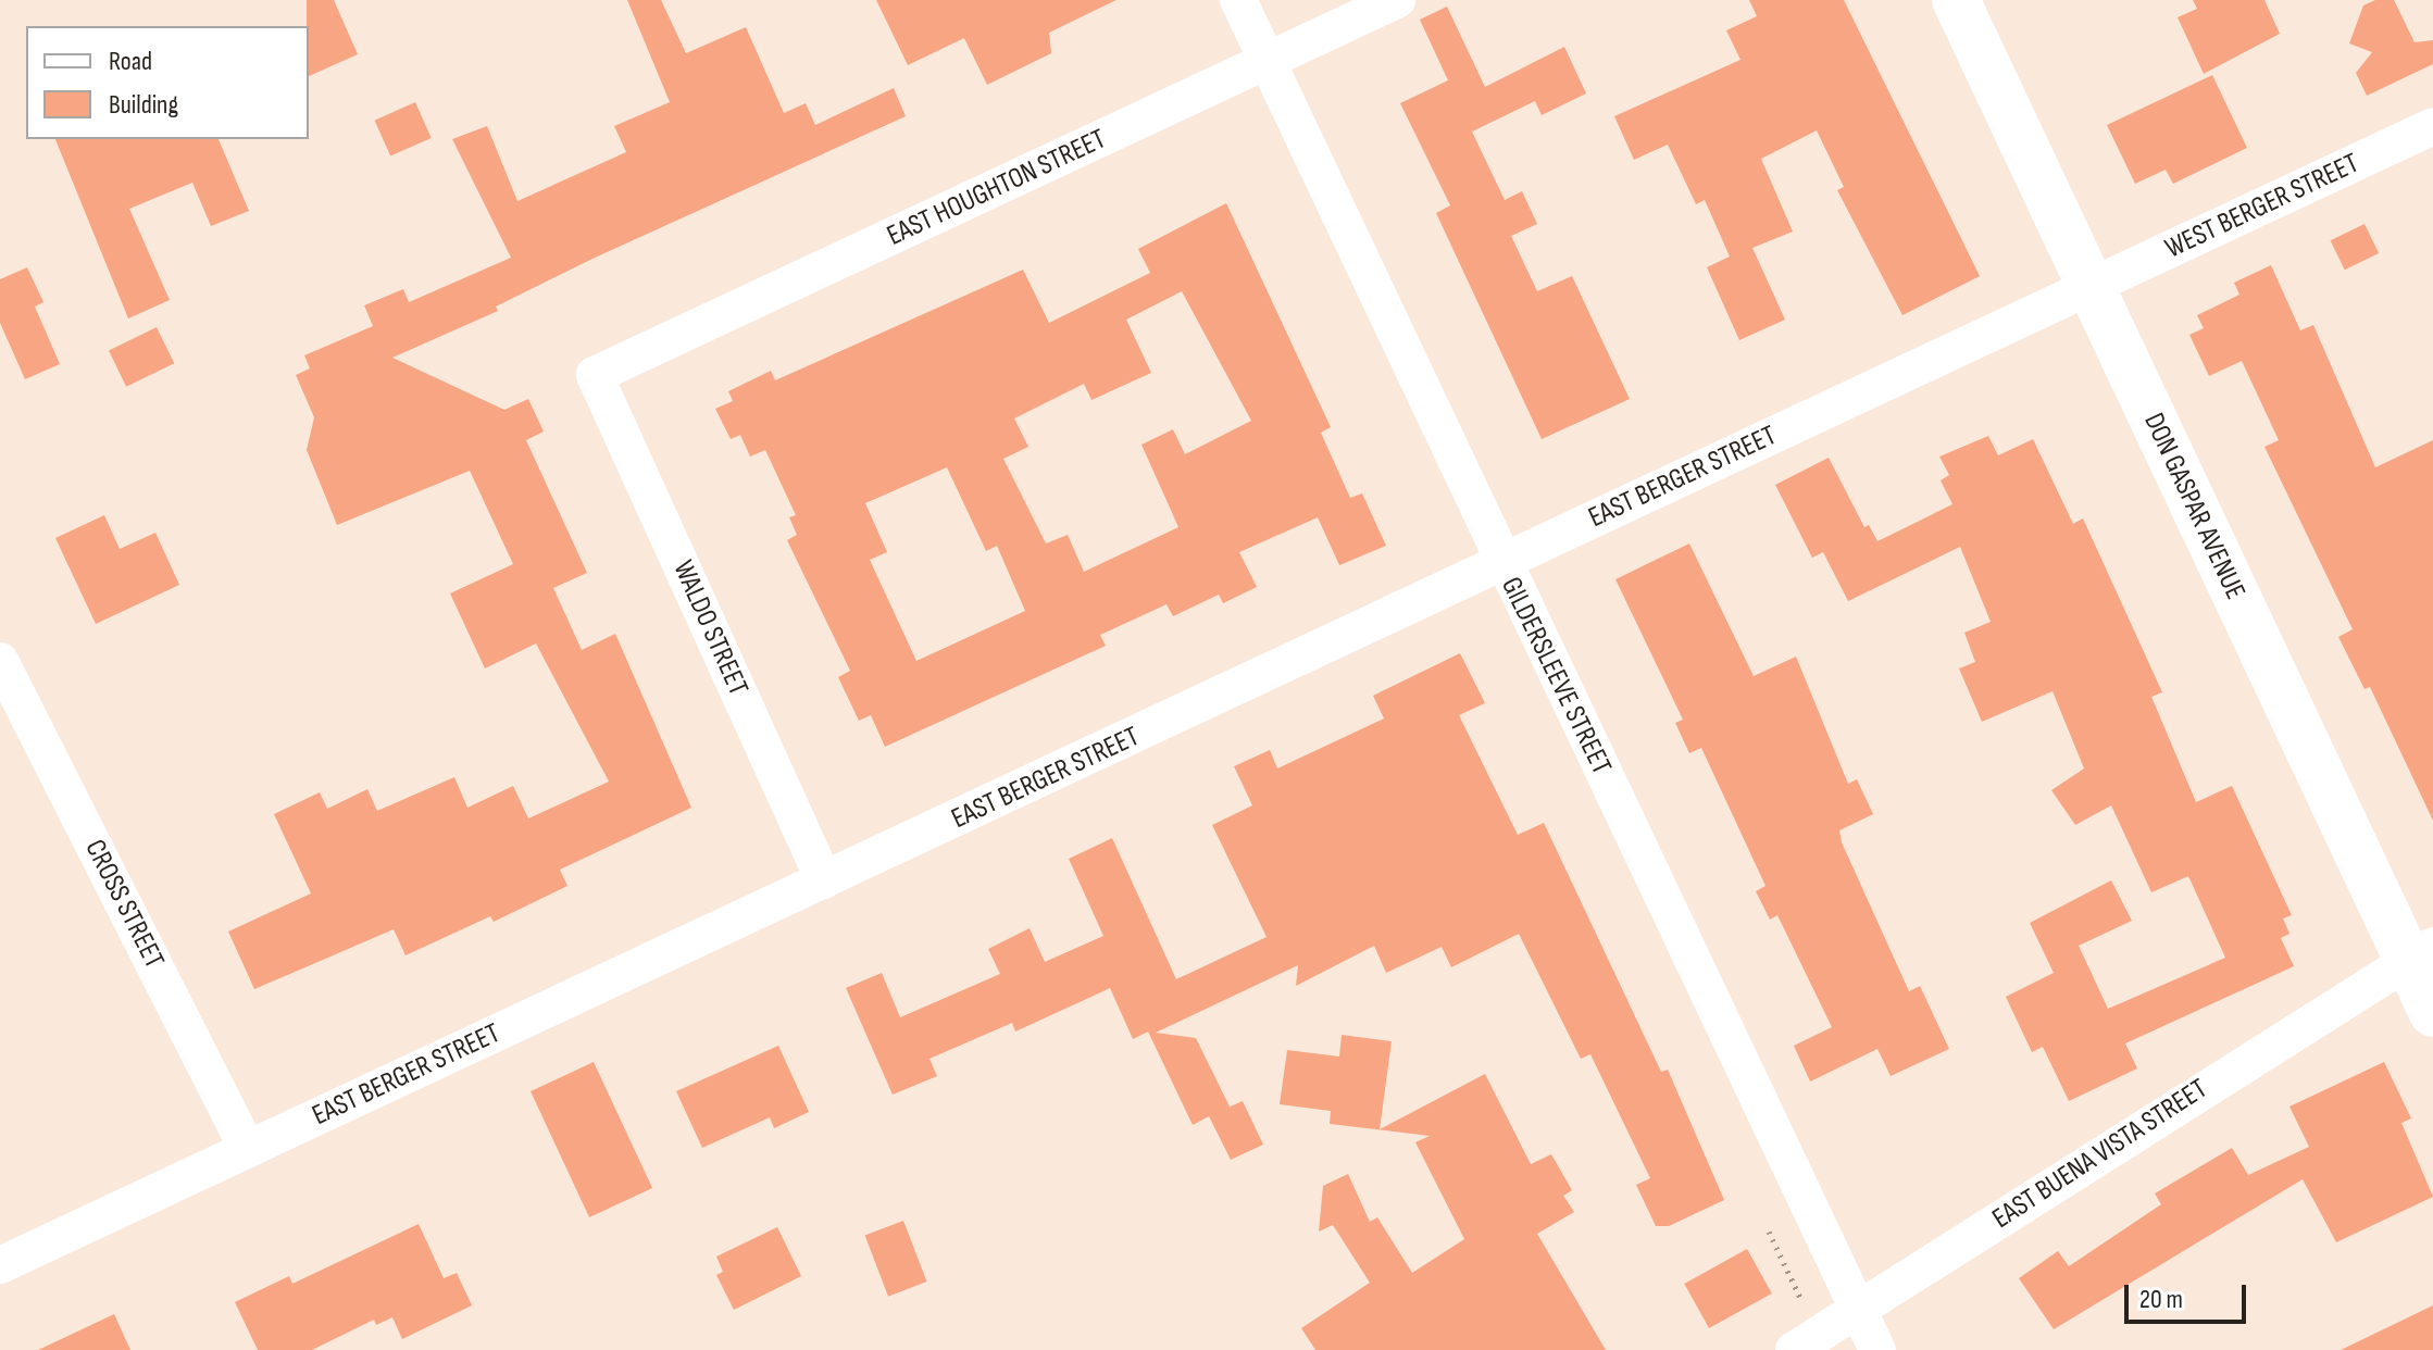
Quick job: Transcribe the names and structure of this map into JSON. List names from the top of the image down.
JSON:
{
  "streets": {
    "street": [
      "EAST HOUGHTON STREET",
      "WEST BERGER STREET",
      "EAST BERGER STREET",
      "DON GASPAR AVENUE",
      "WALDO STREET",
      "GILDERSLEEVE STREET",
      "CROSS STREET",
      "EAST BUENA VISTA STREET"
    ]
  },
  "crossings": [
    ["EAST HOUGHTON STREET", "WALDO STREET"],
    ["EAST HOUGHTON STREET", "GILDERSLEEVE STREET"],
    ["WEST BERGER STREET", "EAST BERGER STREET"],
    ["WEST BERGER STREET", "DON GASPAR AVENUE"],
    ["EAST BERGER STREET", "DON GASPAR AVENUE"],
    ["EAST BERGER STREET", "WALDO STREET"],
    ["EAST BERGER STREET", "GILDERSLEEVE STREET"],
    ["EAST BERGER STREET", "CROSS STREET"],
    ["DON GASPAR AVENUE", "EAST BUENA VISTA STREET"],
    ["GILDERSLEEVE STREET", "EAST BUENA VISTA STREET"]
  ],
  "legend": ["Road", "Building"],
  "scale_bar": "20 m"
}
